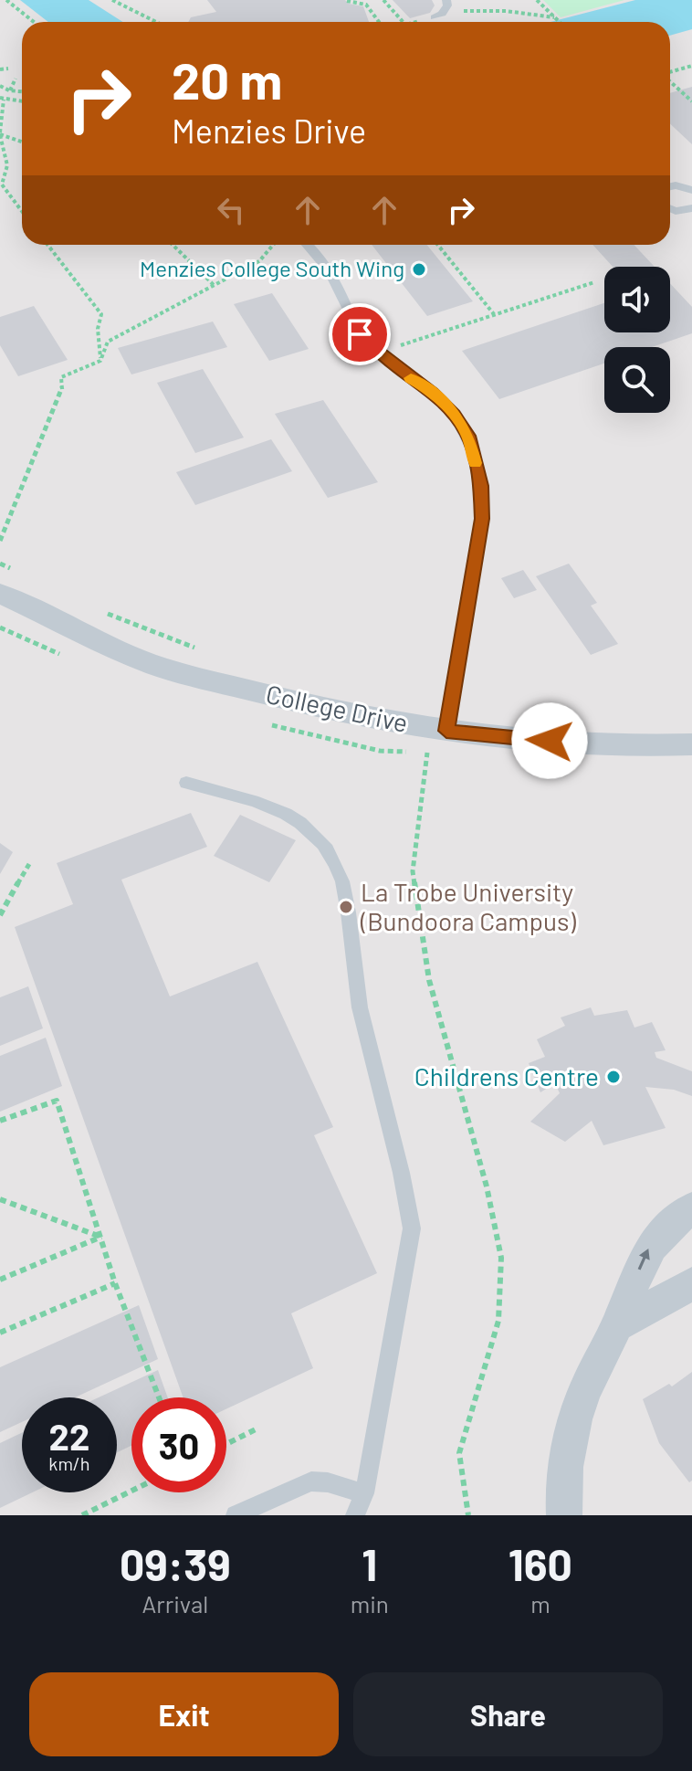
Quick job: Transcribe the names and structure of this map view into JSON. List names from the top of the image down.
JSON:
{
  "streets": {
    "street": ["College Drive"]
  },
  "places": ["Menzies College South Wing", "La Trobe University (Bundoora Campus)", "Childrens Centre"],
  "page": {
    "turn": ["20 m", "Menzies Drive"],
    "speed": "22 km/h",
    "limit": "30",
    "eta": [
      "09:39",
      "Arrival",
      "1",
      "min",
      "160",
      "m"
    ],
    "buttons": ["Exit", "Share"]
  }
}
